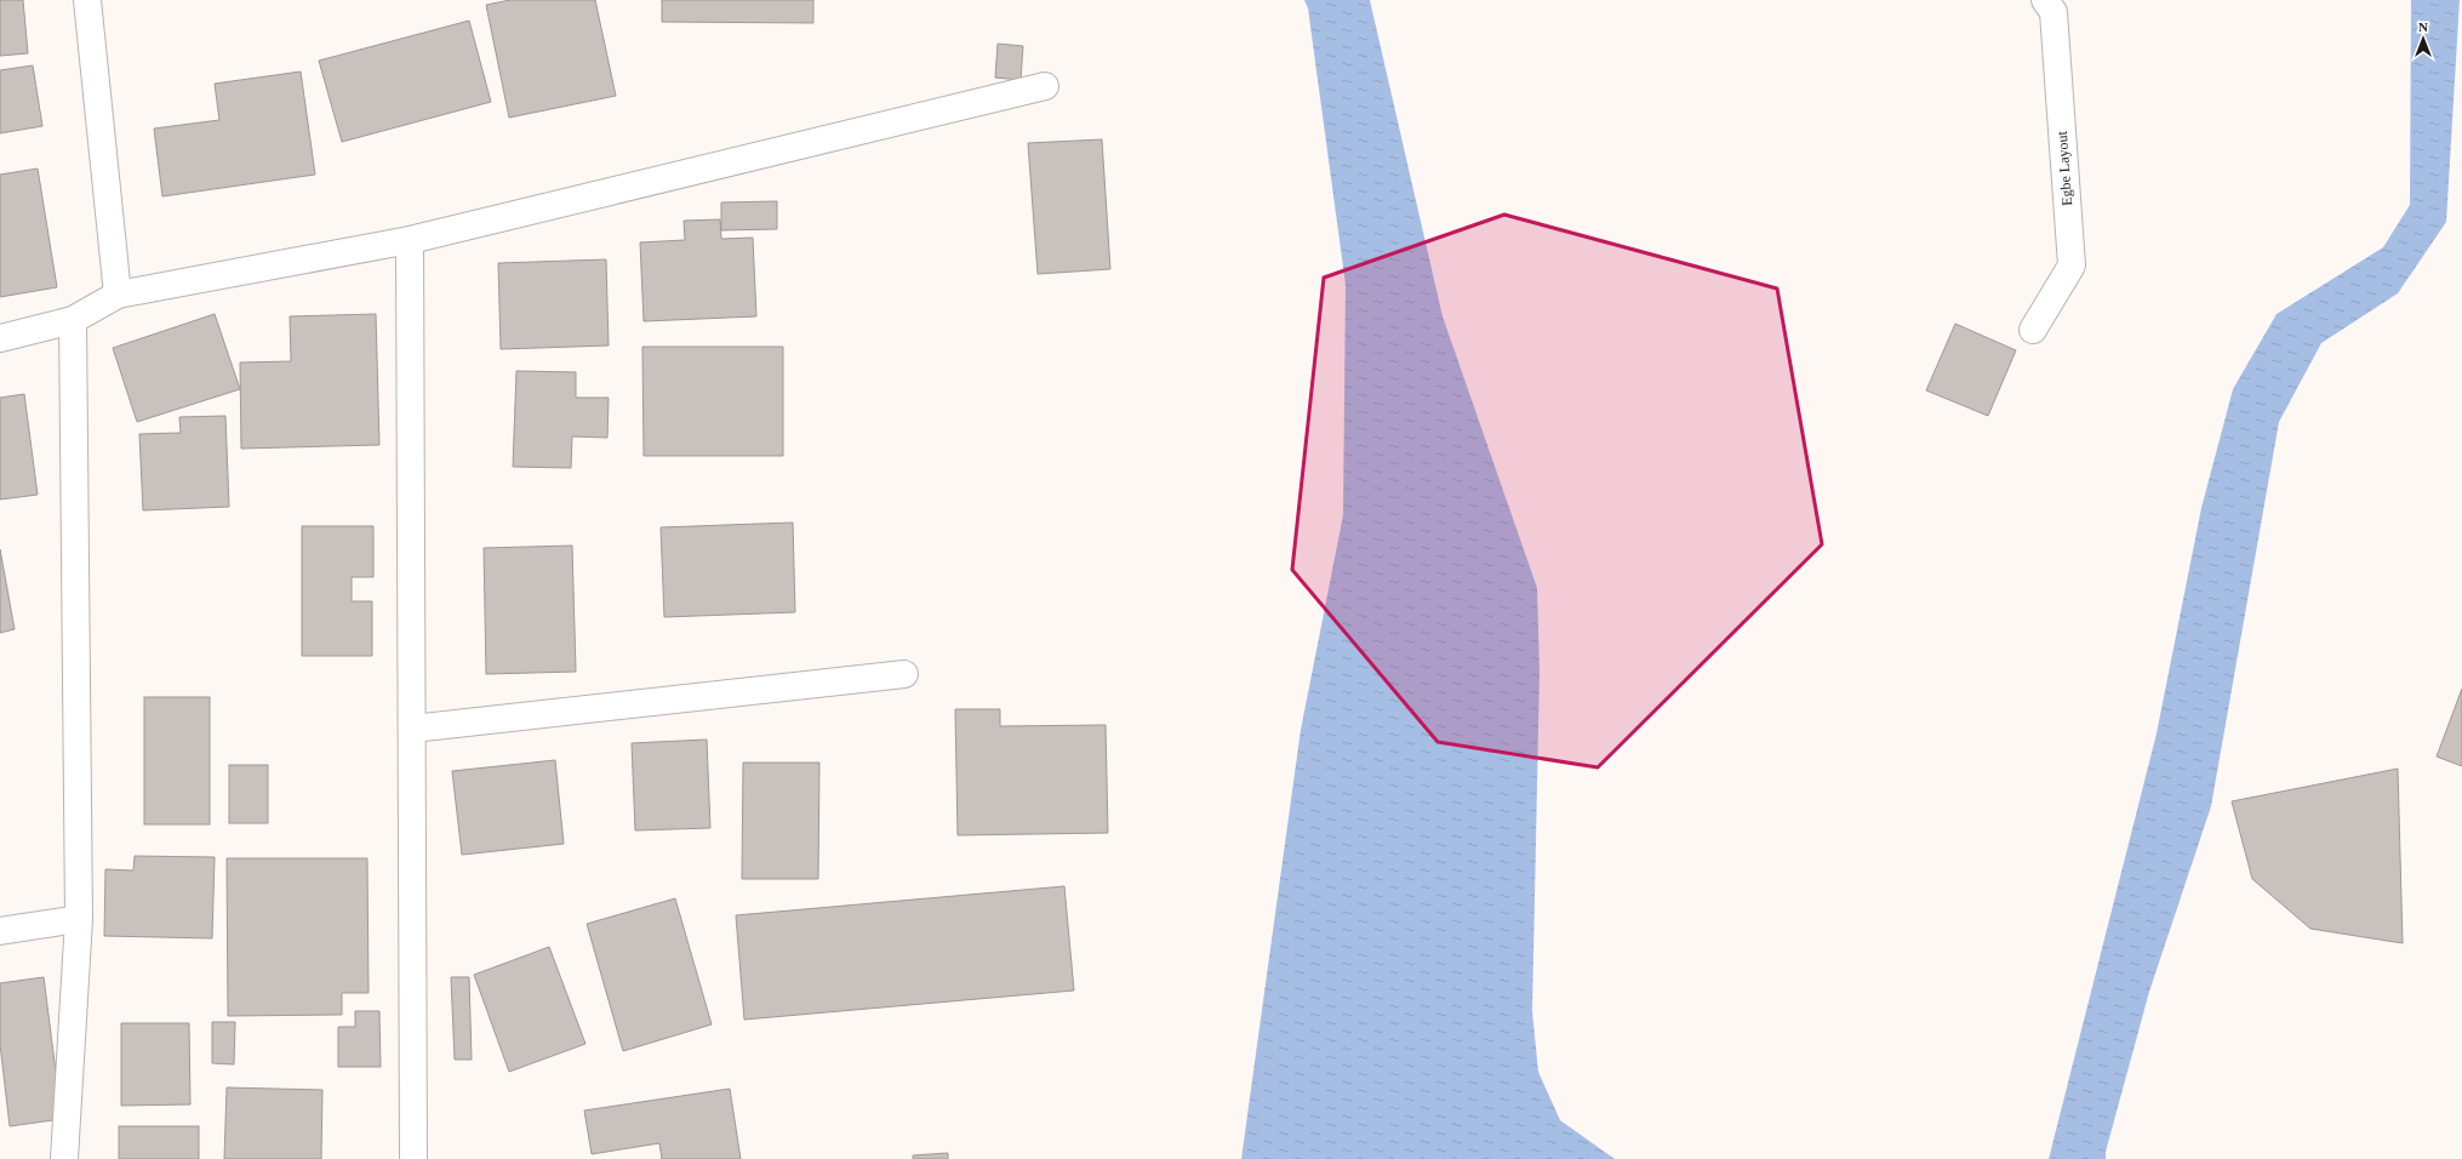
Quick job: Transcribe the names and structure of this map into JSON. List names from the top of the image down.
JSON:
{
  "streets": {
    "street": ["Egbe Layout"]
  },
  "north": "top"
}
